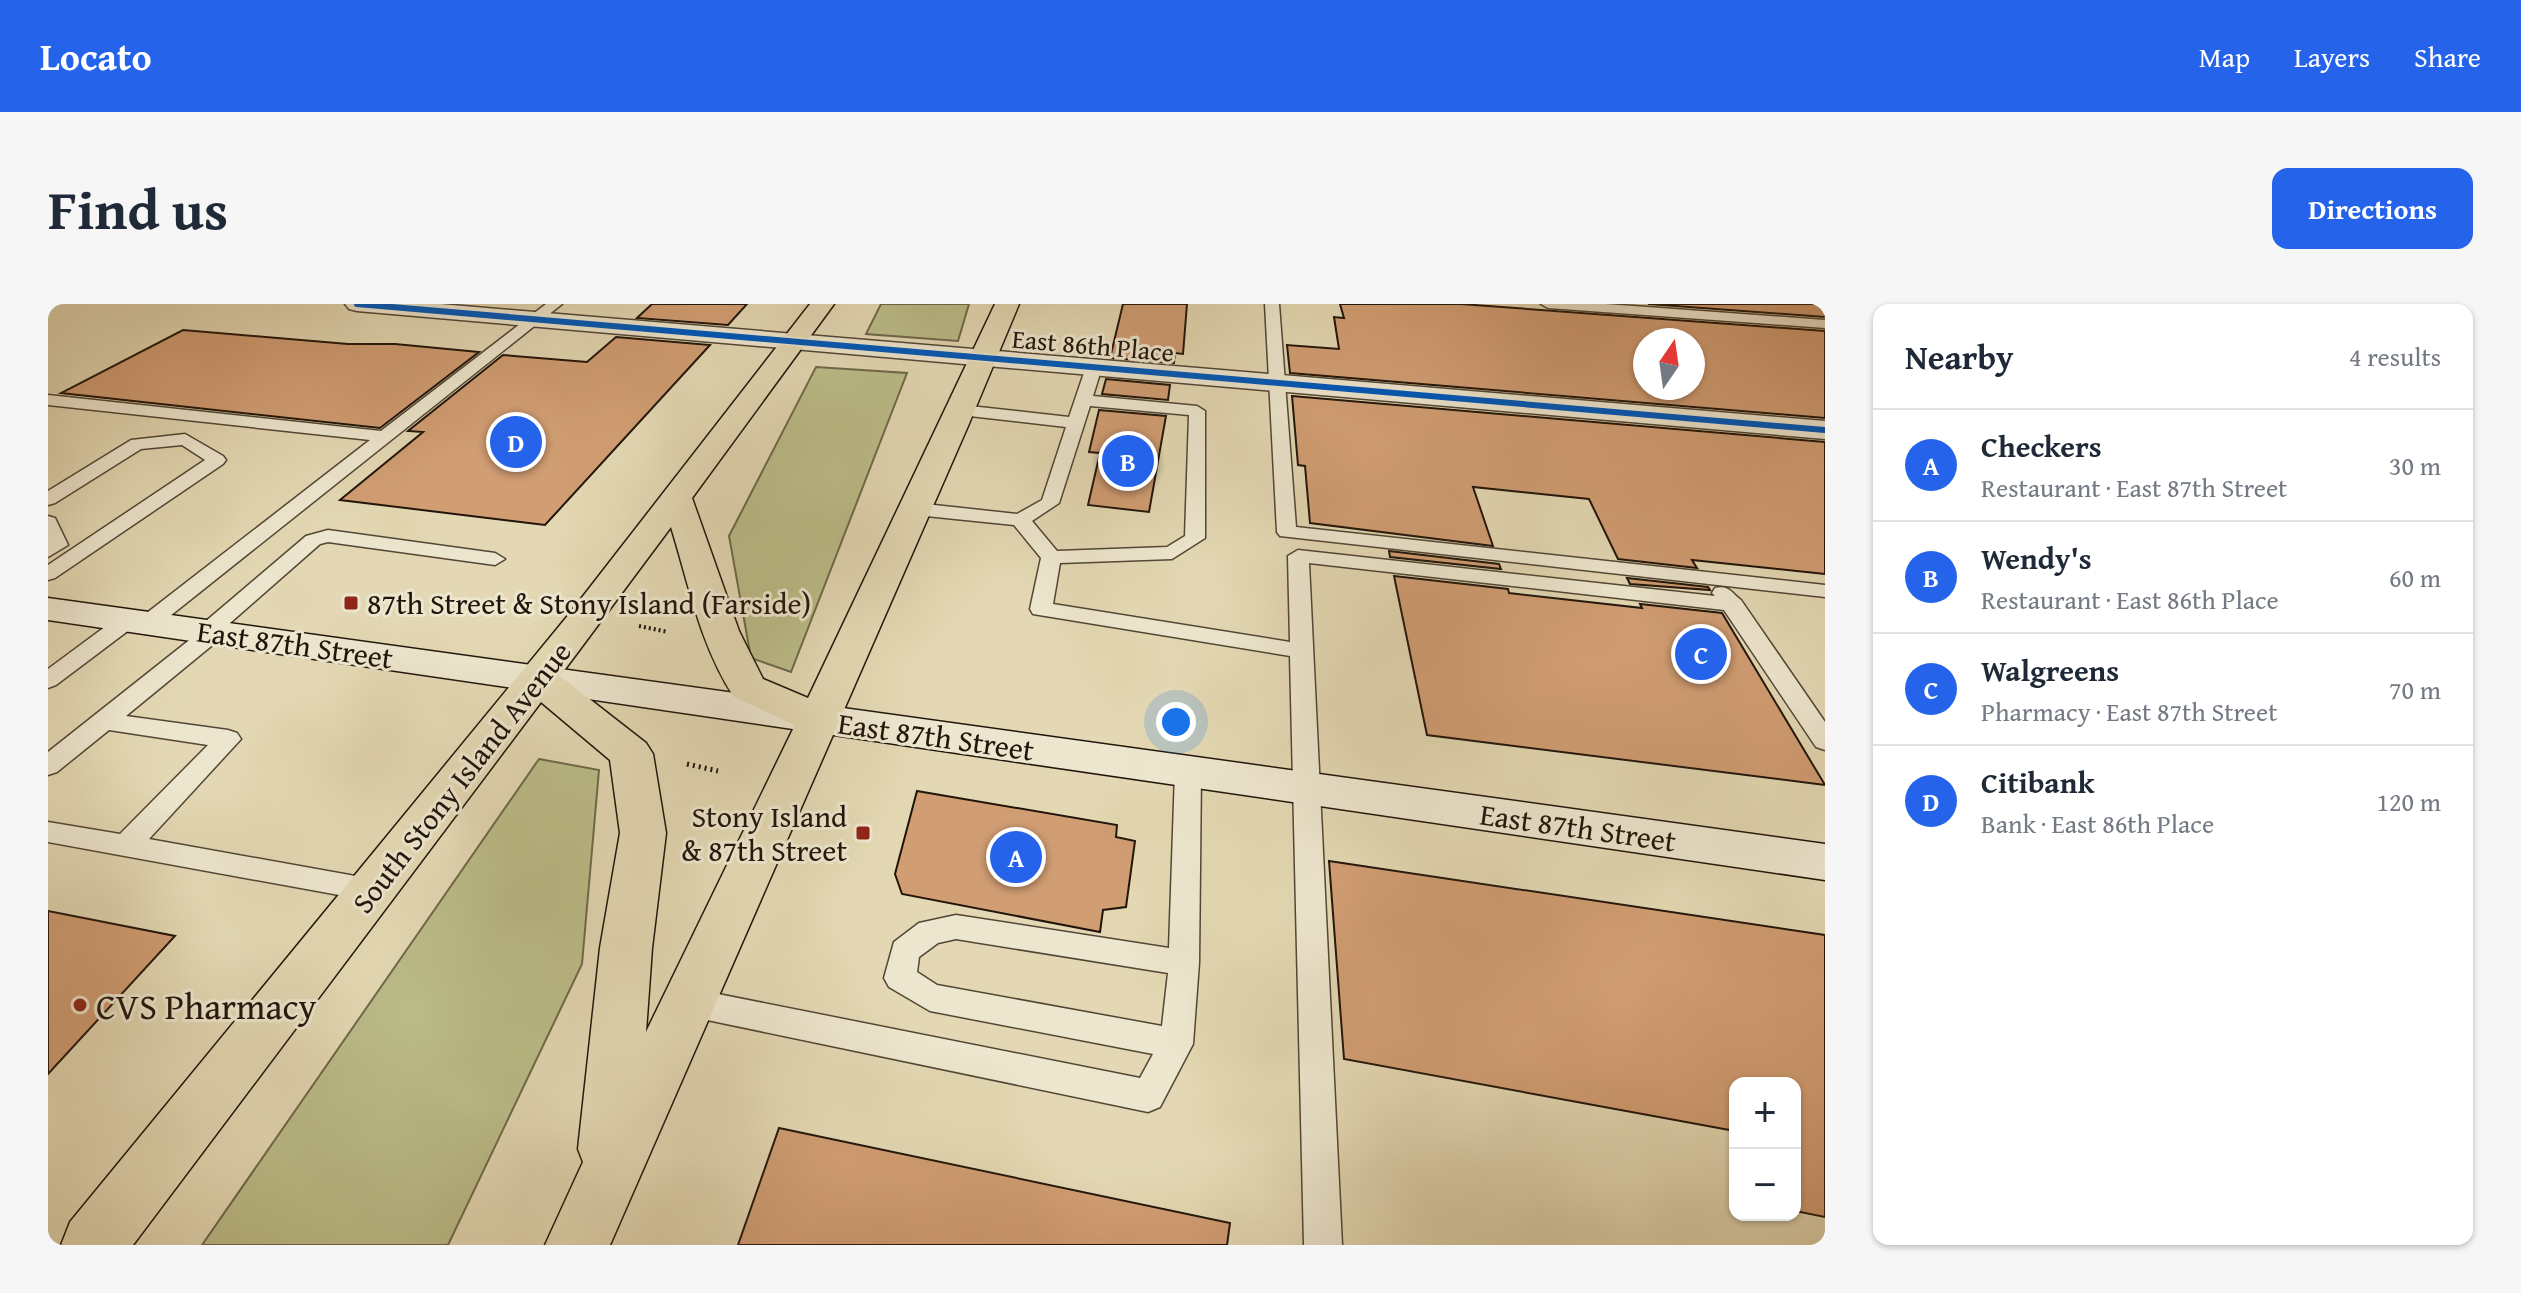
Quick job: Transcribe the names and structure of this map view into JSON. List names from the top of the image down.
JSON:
{
  "streets": {
    "highway": ["South Stony Island Avenue"],
    "street": ["East 86th Place", "East 87th Street"]
  },
  "crossings": [
    ["East 86th Place", "South Stony Island Avenue"],
    ["East 87th Street", "South Stony Island Avenue"]
  ],
  "places": {
    "transit": ["87th Street & Stony Island (Farside)", "Stony Island & 87th Street"],
    "other": ["CVS Pharmacy"]
  },
  "north": "top",
  "page": {
    "header": "Locato",
    "nav": ["Map", "Layers", "Share"],
    "title": "Find us",
    "buttons": "Directions",
    "heading": ["Nearby", "4 results"],
    "list": [
      {
        "mark": "A",
        "name": "Checkers",
        "note": "Restaurant · East 87th Street",
        "value": "30 m"
      },
      {
        "mark": "B",
        "name": "Wendy's",
        "note": "Restaurant · East 86th Place",
        "value": "60 m"
      },
      {
        "mark": "C",
        "name": "Walgreens",
        "note": "Pharmacy · East 87th Street",
        "value": "70 m"
      },
      {
        "mark": "D",
        "name": "Citibank",
        "note": "Bank · East 86th Place",
        "value": "120 m"
      }
    ],
    "pins": [
      "D",
      "B",
      "C",
      "A"
    ],
    "map_buttons": ["+", "−"]
  }
}
